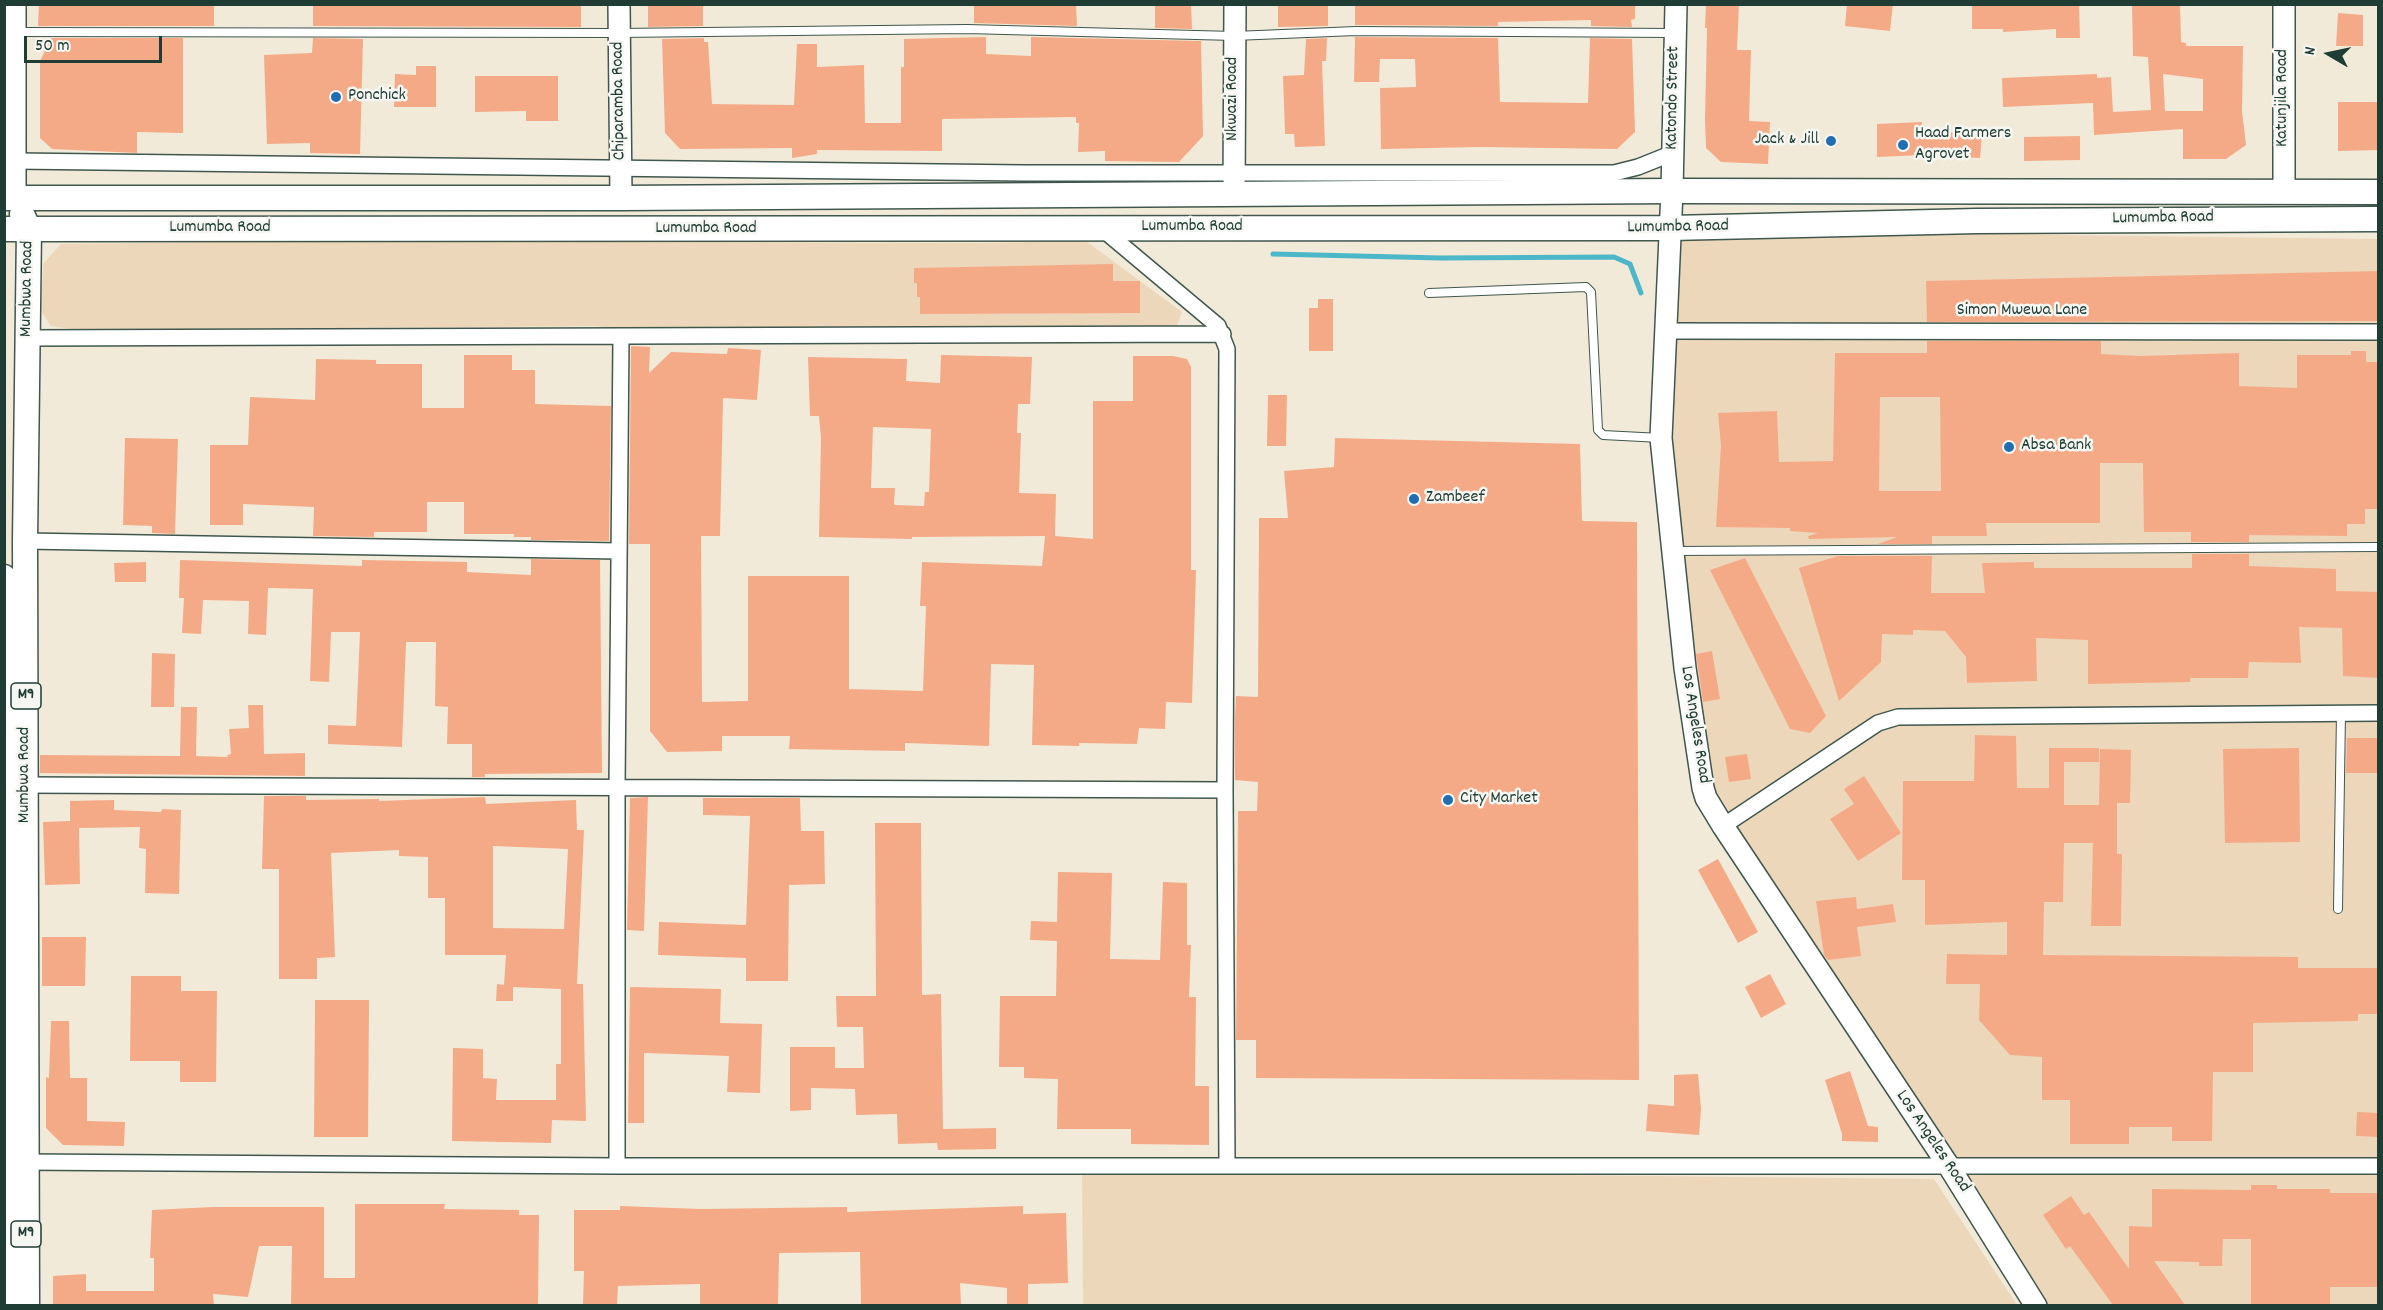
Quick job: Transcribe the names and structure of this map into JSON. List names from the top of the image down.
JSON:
{
  "streets": {
    "main road": [
      "Katondo Street",
      "Katunjila Road",
      "Nkwazi Road",
      "Chiparamba Road",
      "Lumumba Road",
      "Mumbwa Road",
      "M9",
      "Los Angeles Road"
    ],
    "street": ["Simon Mwewa Lane"]
  },
  "crossings": [
    ["Katondo Street", "Lumumba Road"],
    ["Katondo Street", "Los Angeles Road"],
    ["Katunjila Road", "Lumumba Road"],
    ["Nkwazi Road", "Lumumba Road"],
    ["Chiparamba Road", "Lumumba Road"],
    ["Lumumba Road", "Mumbwa Road"],
    ["Lumumba Road", "Los Angeles Road"],
    ["Simon Mwewa Lane", "Los Angeles Road"]
  ],
  "places": [
    "Ponchick",
    "Jack & Jill",
    "Haad Farmers Agrovet",
    "Absa Bank",
    "Zambeef",
    "City Market"
  ],
  "scale_bar": "50 m",
  "north": "left"
}
